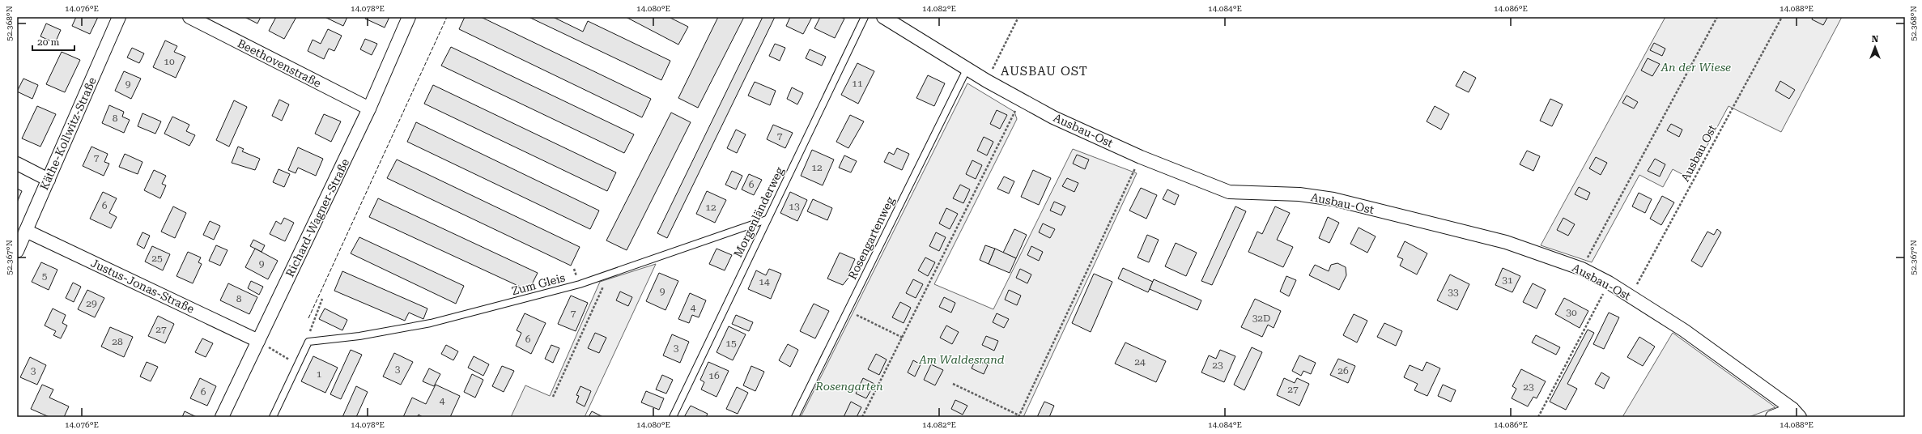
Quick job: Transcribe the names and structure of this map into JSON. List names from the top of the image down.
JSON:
{
  "streets": {
    "street": [
      "Beethovenstraße",
      "Ausbau-Ost",
      "Käthe-Kollwitz-Straße",
      "Richard-Wagner-Straße",
      "Justus-Jonas-Straße"
    ],
    "lane": ["Morgenländerweg", "Rosengartenweg", "Zum Gleis"],
    "path": ["Ausbau Ost"]
  },
  "crossings": [
    ["Beethovenstraße", "Richard-Wagner-Straße"],
    ["Ausbau-Ost", "Ausbau Ost"],
    ["Ausbau-Ost", "Rosengartenweg"],
    ["Käthe-Kollwitz-Straße", "Justus-Jonas-Straße"],
    ["Morgenländerweg", "Zum Gleis"],
    ["Richard-Wagner-Straße", "Justus-Jonas-Straße"]
  ],
  "districts": ["AUSBAU OST"],
  "parks": ["An der Wiese", "Am Waldesrand", "Rosengarten"],
  "house_numbers": [
    "10",
    "11",
    "9",
    "8",
    "7",
    "7",
    "12",
    "6",
    "6",
    "13",
    "12",
    "25",
    "9",
    "5",
    "31",
    "14",
    "9",
    "33",
    "8",
    "29",
    "4",
    "30",
    "7",
    "32D",
    "27",
    "6",
    "28",
    "15",
    "3",
    "24",
    "23",
    "3",
    "3",
    "26",
    "1",
    "16",
    "23",
    "27",
    "6",
    "4"
  ],
  "scale_bar": "20 m",
  "north": "top",
  "coordinates": [
    "14.076°E",
    "14.078°E",
    "14.080°E",
    "14.082°E",
    "14.084°E",
    "14.086°E",
    "14.088°E",
    "52.368°N",
    "52.367°N"
  ]
}
